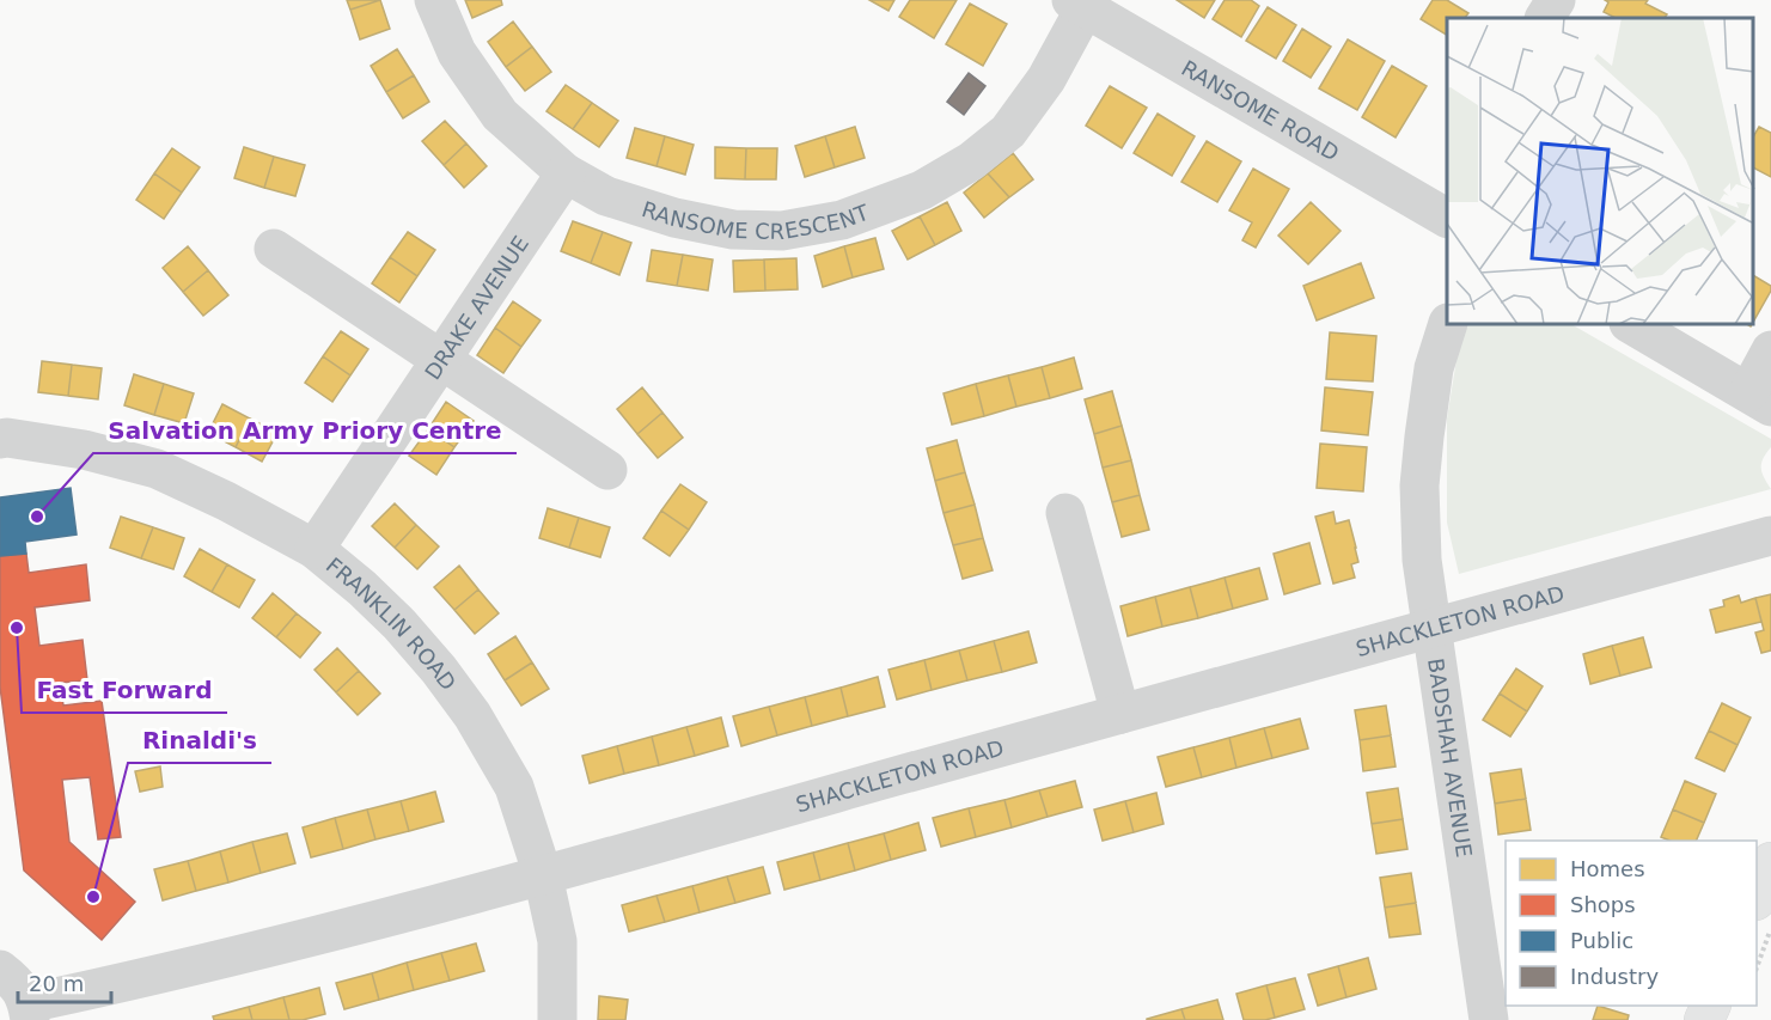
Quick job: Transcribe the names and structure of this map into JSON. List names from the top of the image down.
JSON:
{
  "streets": {
    "street": [
      "RANSOME ROAD",
      "RANSOME CRESCENT",
      "DRAKE AVENUE",
      "SHACKLETON ROAD",
      "FRANKLIN ROAD",
      "BADSHAH AVENUE"
    ]
  },
  "crossings": [
    ["RANSOME ROAD", "RANSOME CRESCENT"],
    ["RANSOME CRESCENT", "DRAKE AVENUE"],
    ["DRAKE AVENUE", "FRANKLIN ROAD"],
    ["SHACKLETON ROAD", "FRANKLIN ROAD"],
    ["SHACKLETON ROAD", "BADSHAH AVENUE"]
  ],
  "places": ["Salvation Army Priory Centre", "Fast Forward", "Rinaldi's"],
  "legend": [
    "Homes",
    "Shops",
    "Public",
    "Industry"
  ],
  "scale_bar": "20 m"
}
